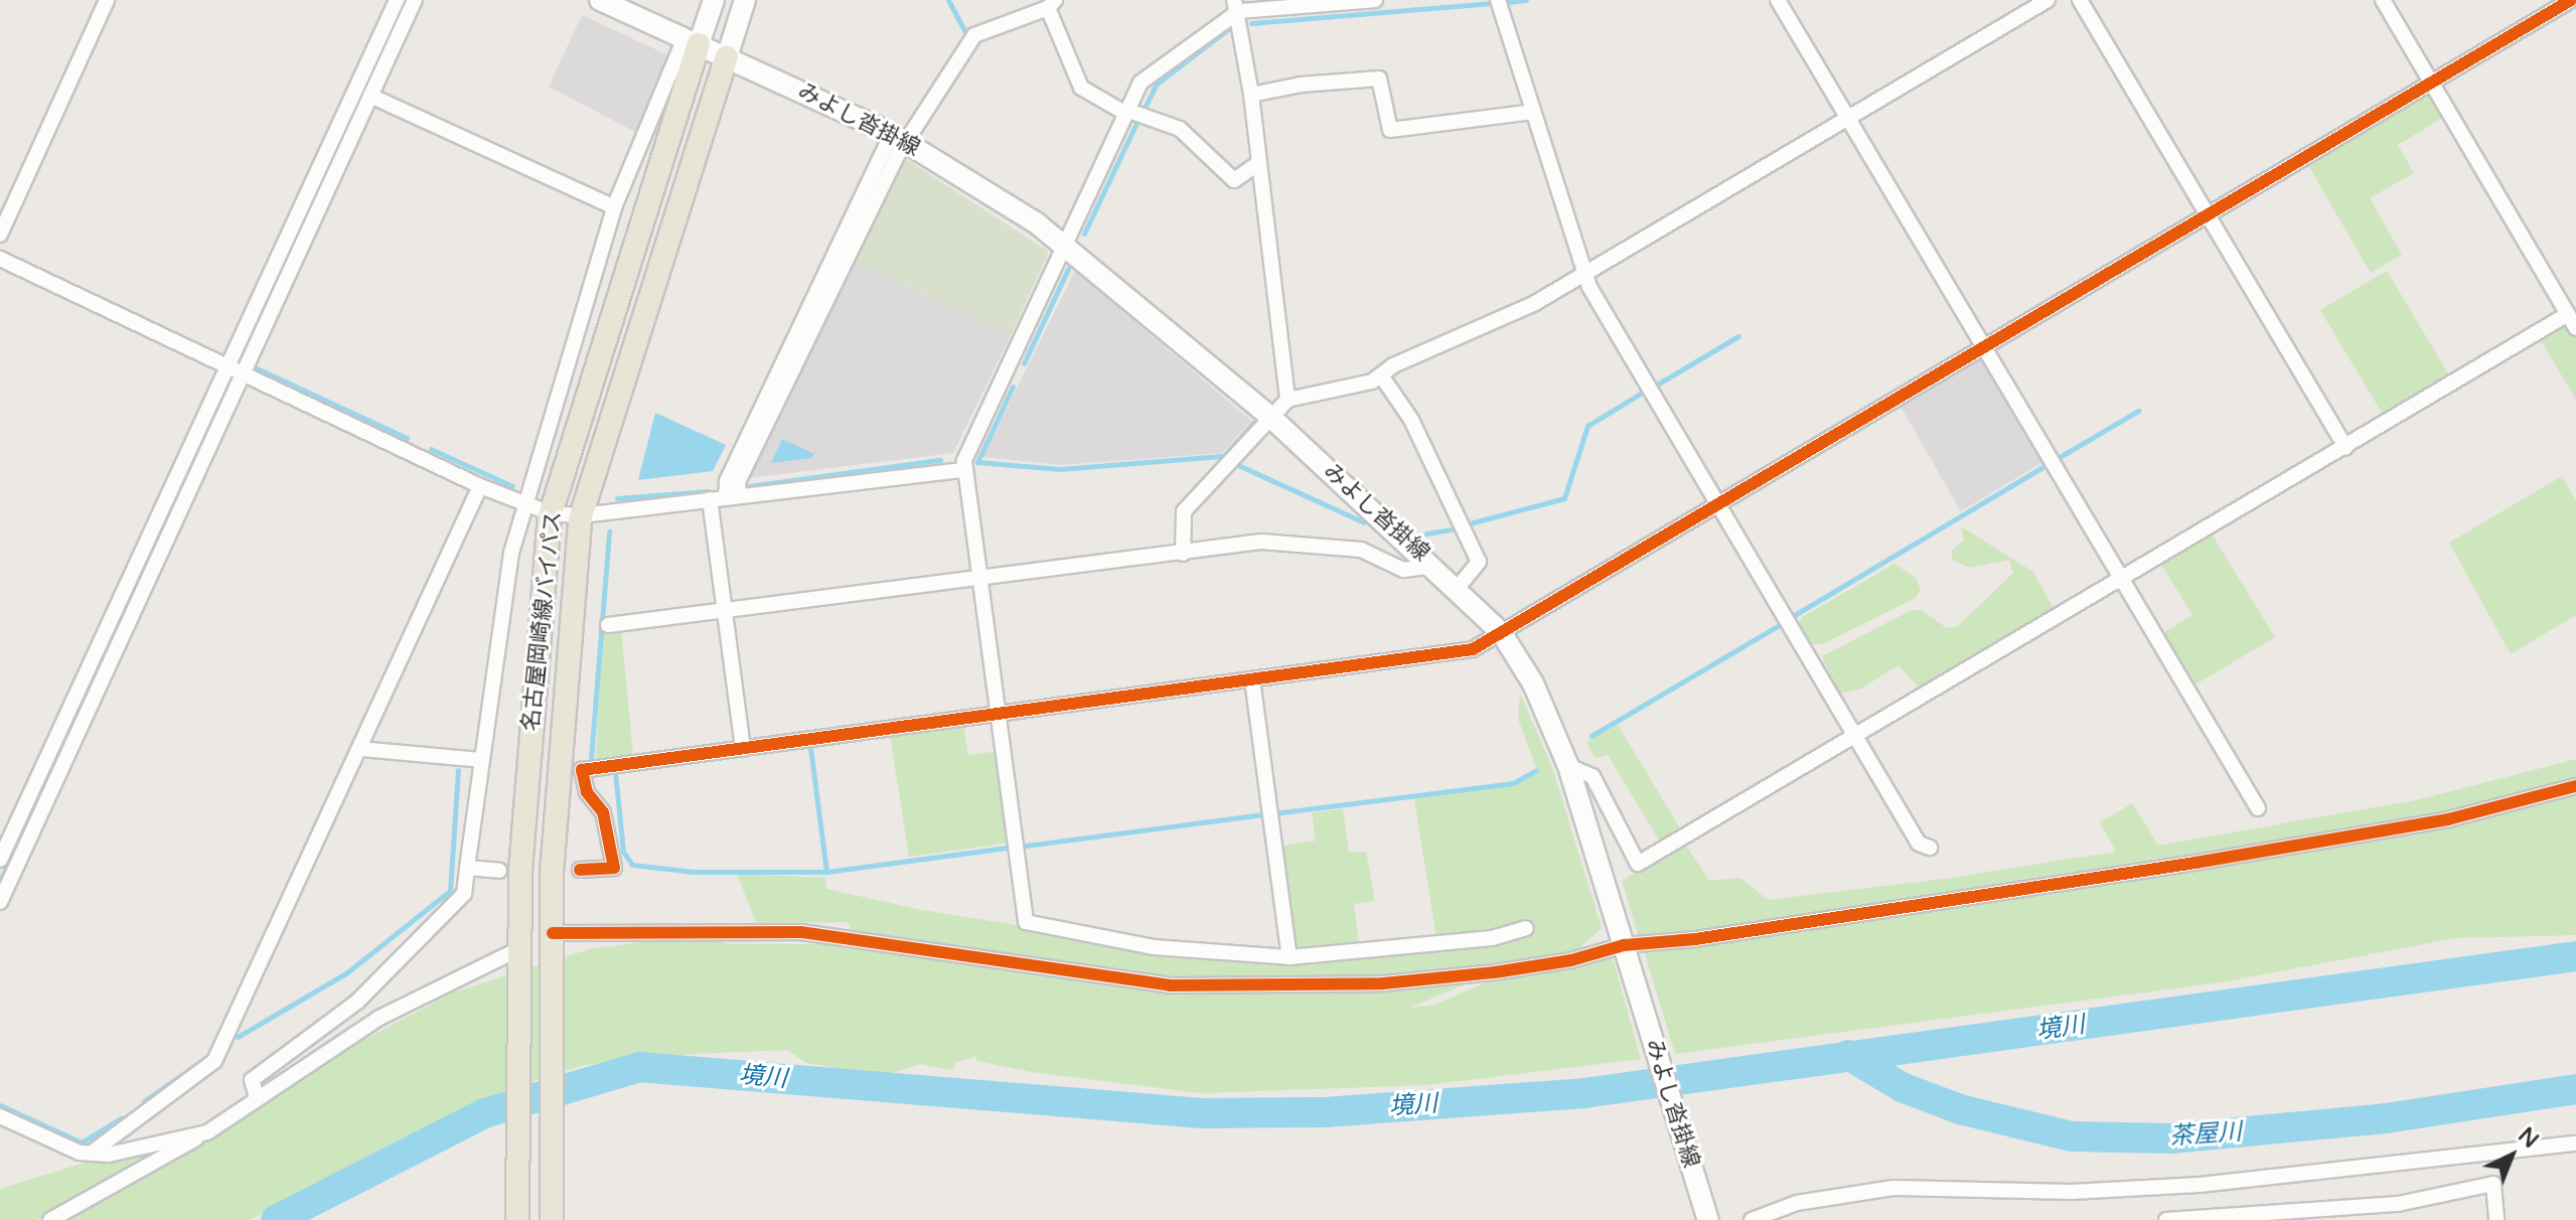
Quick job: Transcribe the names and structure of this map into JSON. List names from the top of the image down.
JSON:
{
  "streets": {
    "main road": ["みよし沓掛線", "名古屋岡崎線バイパス"]
  },
  "crossings": [
    ["みよし沓掛線", "名古屋岡崎線バイパス"]
  ],
  "water": ["境川", "茶屋川"],
  "north": "top right"
}
